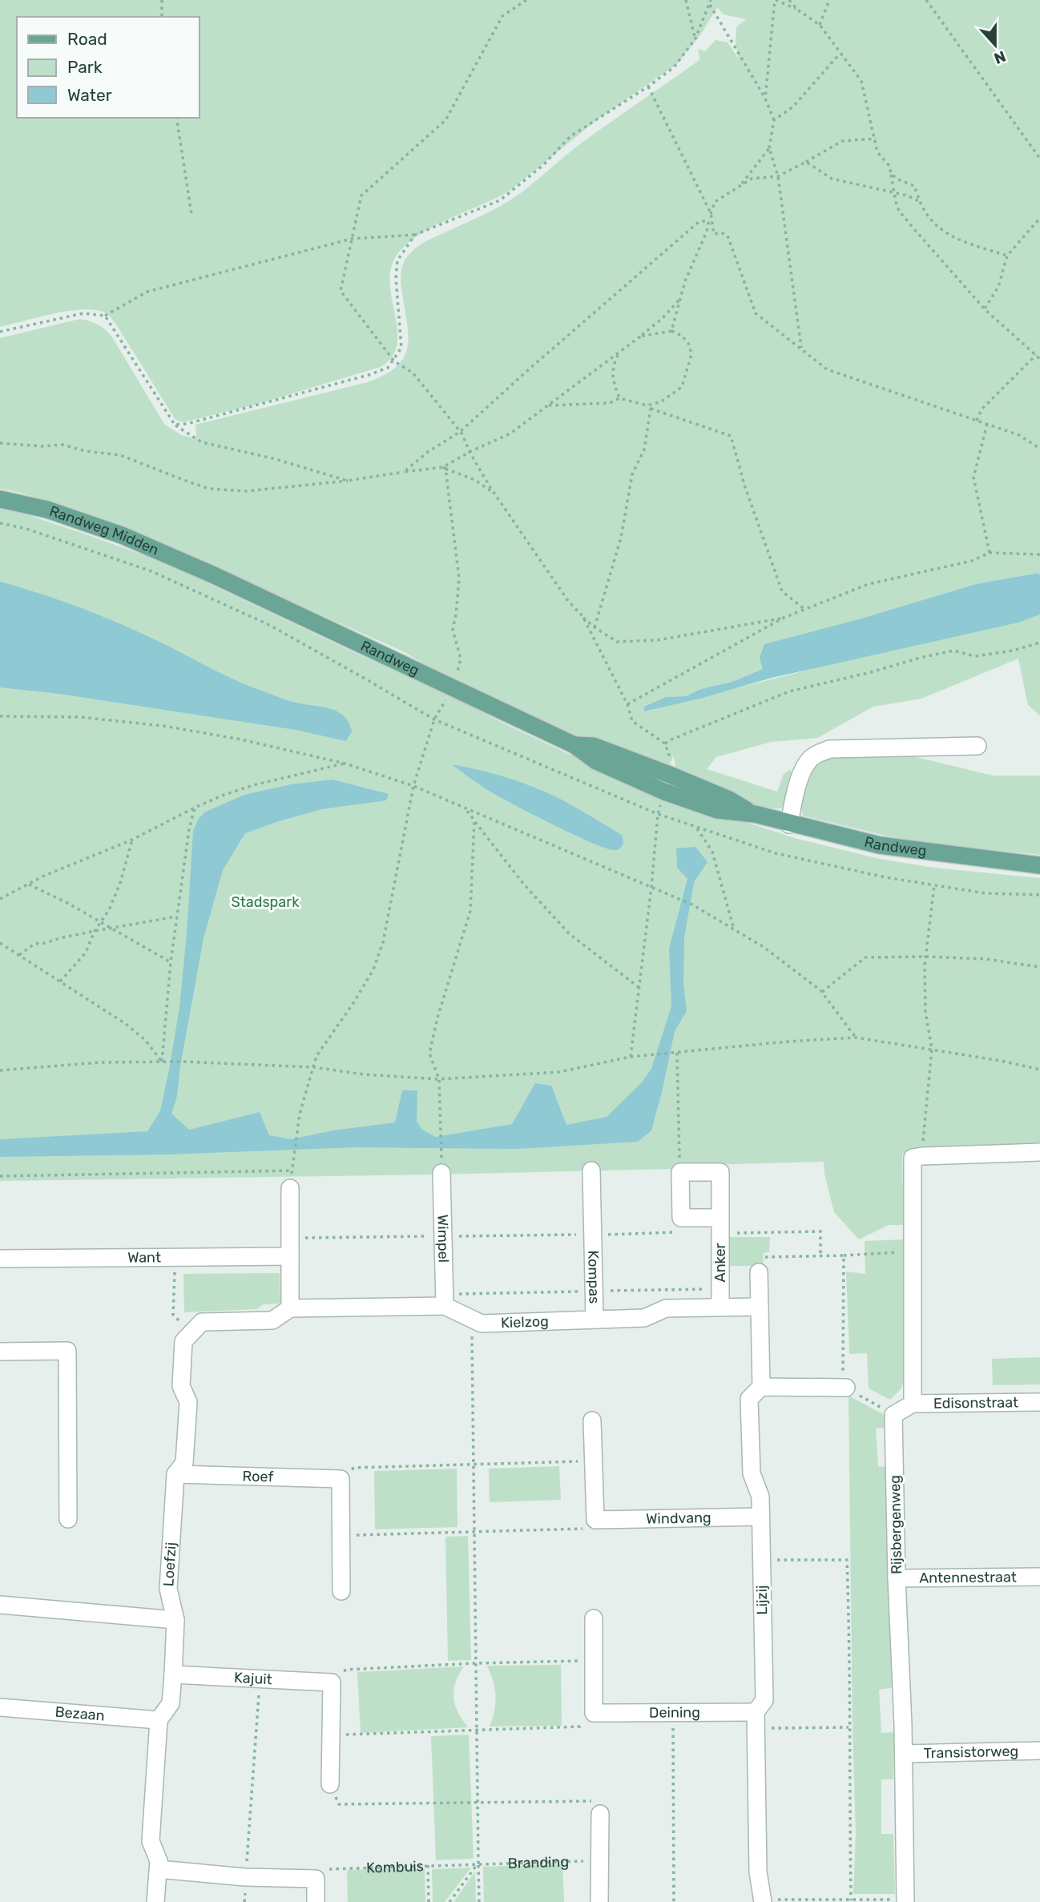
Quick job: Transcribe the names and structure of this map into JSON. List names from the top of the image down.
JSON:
{
  "streets": {
    "main road": ["Randweg Midden", "Randweg"],
    "street": [
      "Wimpel",
      "Want",
      "Anker",
      "Kompas",
      "Kielzog",
      "Edisonstraat",
      "Roef",
      "Windvang",
      "Rijsbergenweg",
      "Loefzij",
      "Antennestraat",
      "Lijzij",
      "Kajuit",
      "Deining",
      "Bezaan",
      "Transistorweg"
    ],
    "path": ["Branding", "Kombuis"]
  },
  "crossings": [
    ["Randweg Midden", "Randweg"],
    ["Wimpel", "Kielzog"],
    ["Anker", "Kielzog"],
    ["Kompas", "Kielzog"],
    ["Roef", "Loefzij"],
    ["Windvang", "Lijzij"],
    ["Rijsbergenweg", "Antennestraat"],
    ["Rijsbergenweg", "Transistorweg"],
    ["Loefzij", "Kajuit"],
    ["Loefzij", "Bezaan"],
    ["Lijzij", "Deining"],
    ["Branding", "Kombuis"]
  ],
  "parks": ["Stadspark"],
  "legend": ["Road", "Park", "Water"],
  "north": "bottom"
}
